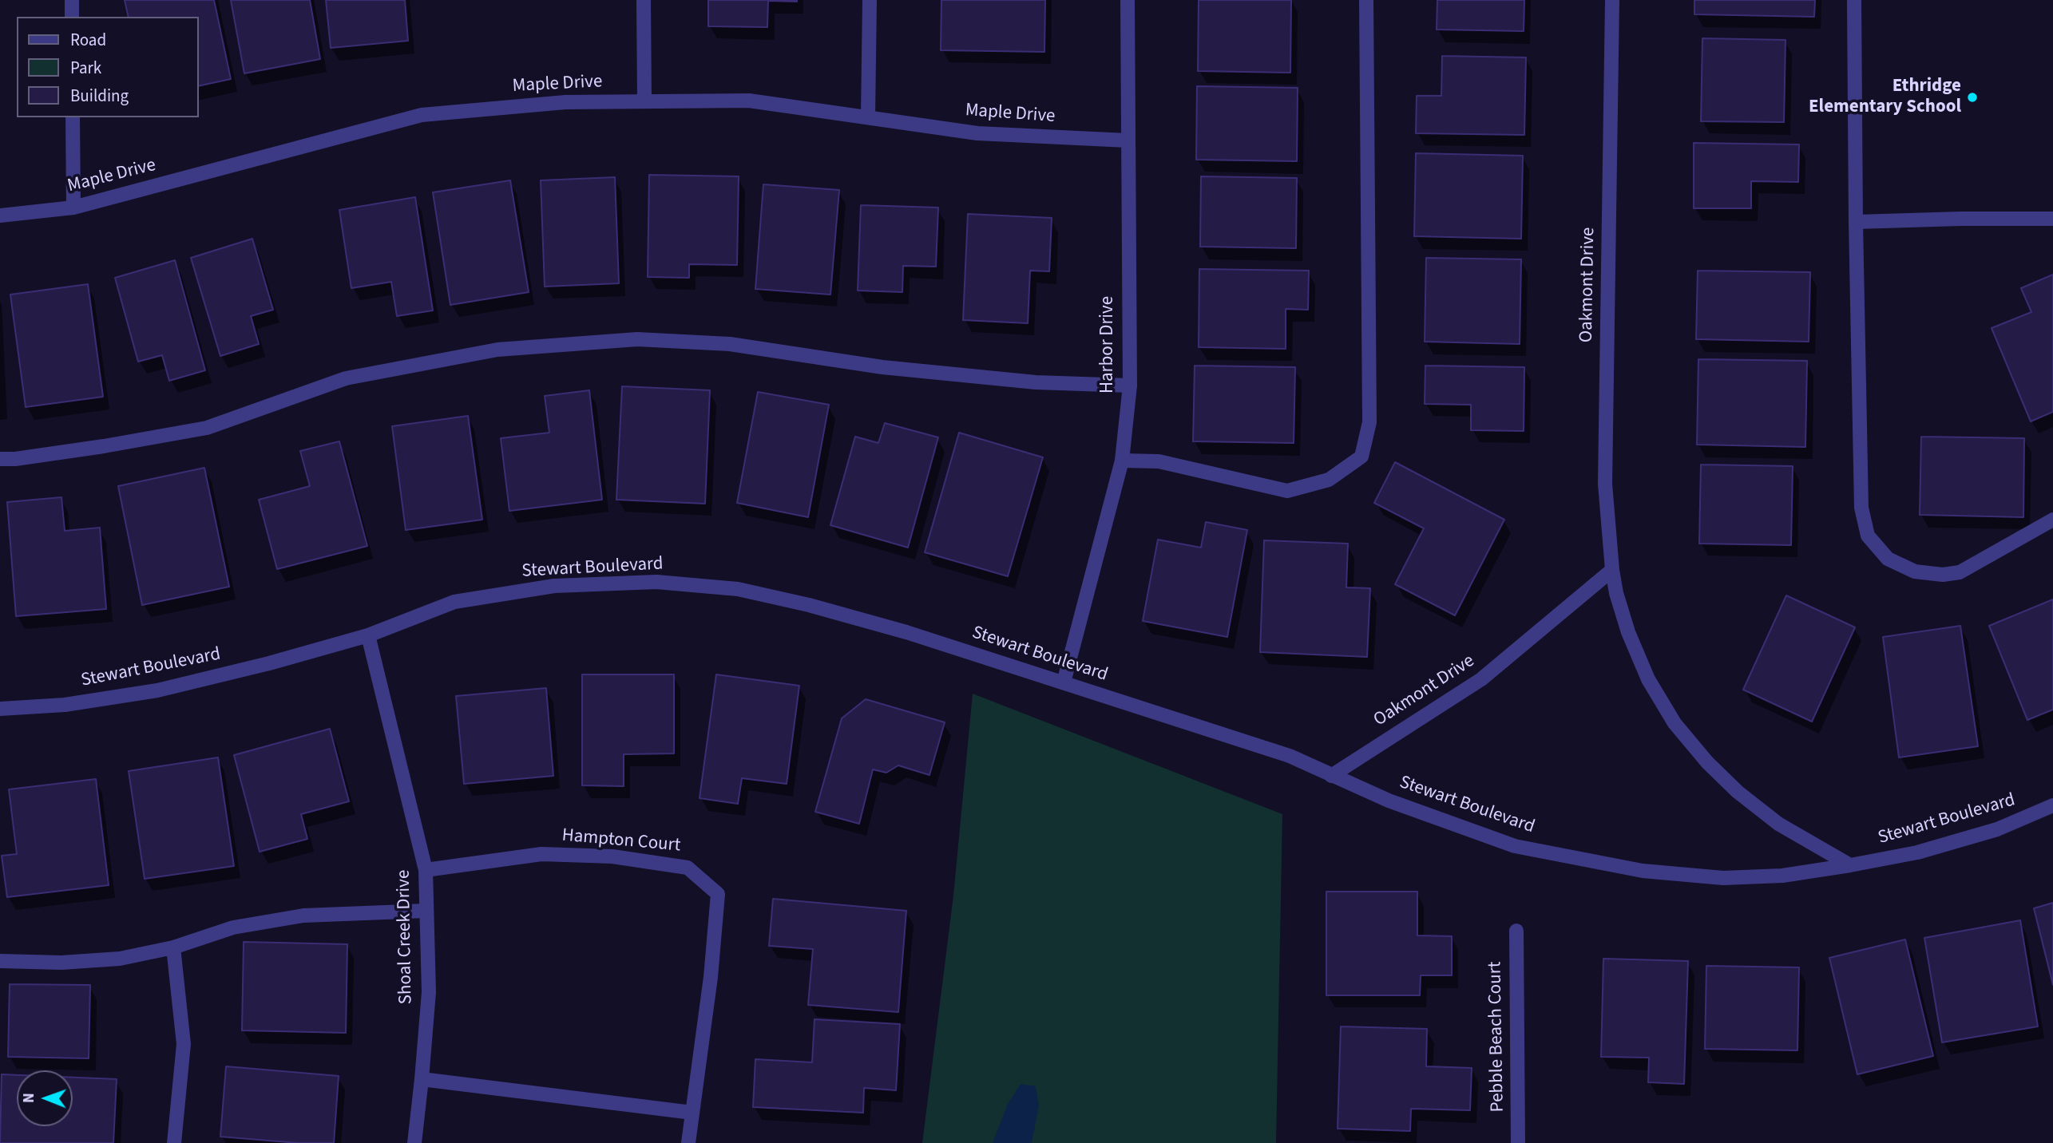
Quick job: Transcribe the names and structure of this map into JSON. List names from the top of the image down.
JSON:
{
  "streets": {
    "street": [
      "Maple Drive",
      "Oakmont Drive",
      "Harbor Drive",
      "Stewart Boulevard",
      "Hampton Court",
      "Shoal Creek Drive",
      "Pebble Beach Court"
    ]
  },
  "crossings": [
    ["Maple Drive", "Harbor Drive"],
    ["Oakmont Drive", "Stewart Boulevard"],
    ["Harbor Drive", "Stewart Boulevard"],
    ["Stewart Boulevard", "Shoal Creek Drive"],
    ["Hampton Court", "Shoal Creek Drive"]
  ],
  "places": ["Ethridge Elementary School"],
  "legend": ["Road", "Park", "Building"],
  "north": "left"
}
